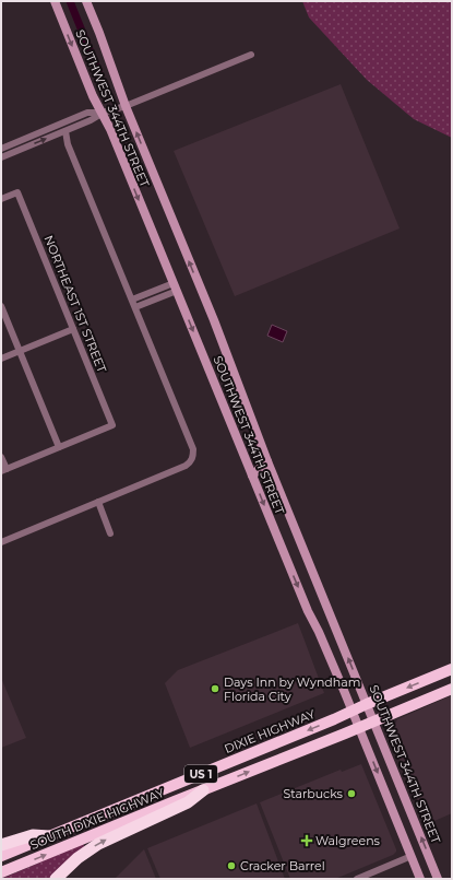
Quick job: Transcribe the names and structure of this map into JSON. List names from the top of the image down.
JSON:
{
  "streets": {
    "highway": ["DIXIE HIGHWAY", "US 1", "SOUTH DIXIE HIGHWAY"],
    "main road": ["SOUTHWEST 344TH STREET"],
    "street": ["NORTHEAST 1ST STREET"]
  },
  "crossings": [
    ["SOUTHWEST 344TH STREET", "DIXIE HIGHWAY"],
    ["SOUTHWEST 344TH STREET", "US 1"],
    ["DIXIE HIGHWAY", "SOUTH DIXIE HIGHWAY"],
    ["US 1", "SOUTH DIXIE HIGHWAY"]
  ],
  "places": {
    "other": ["Days Inn by Wyndham Florida City", "Starbucks", "Cracker Barrel"],
    "health": ["Walgreens"]
  }
}
